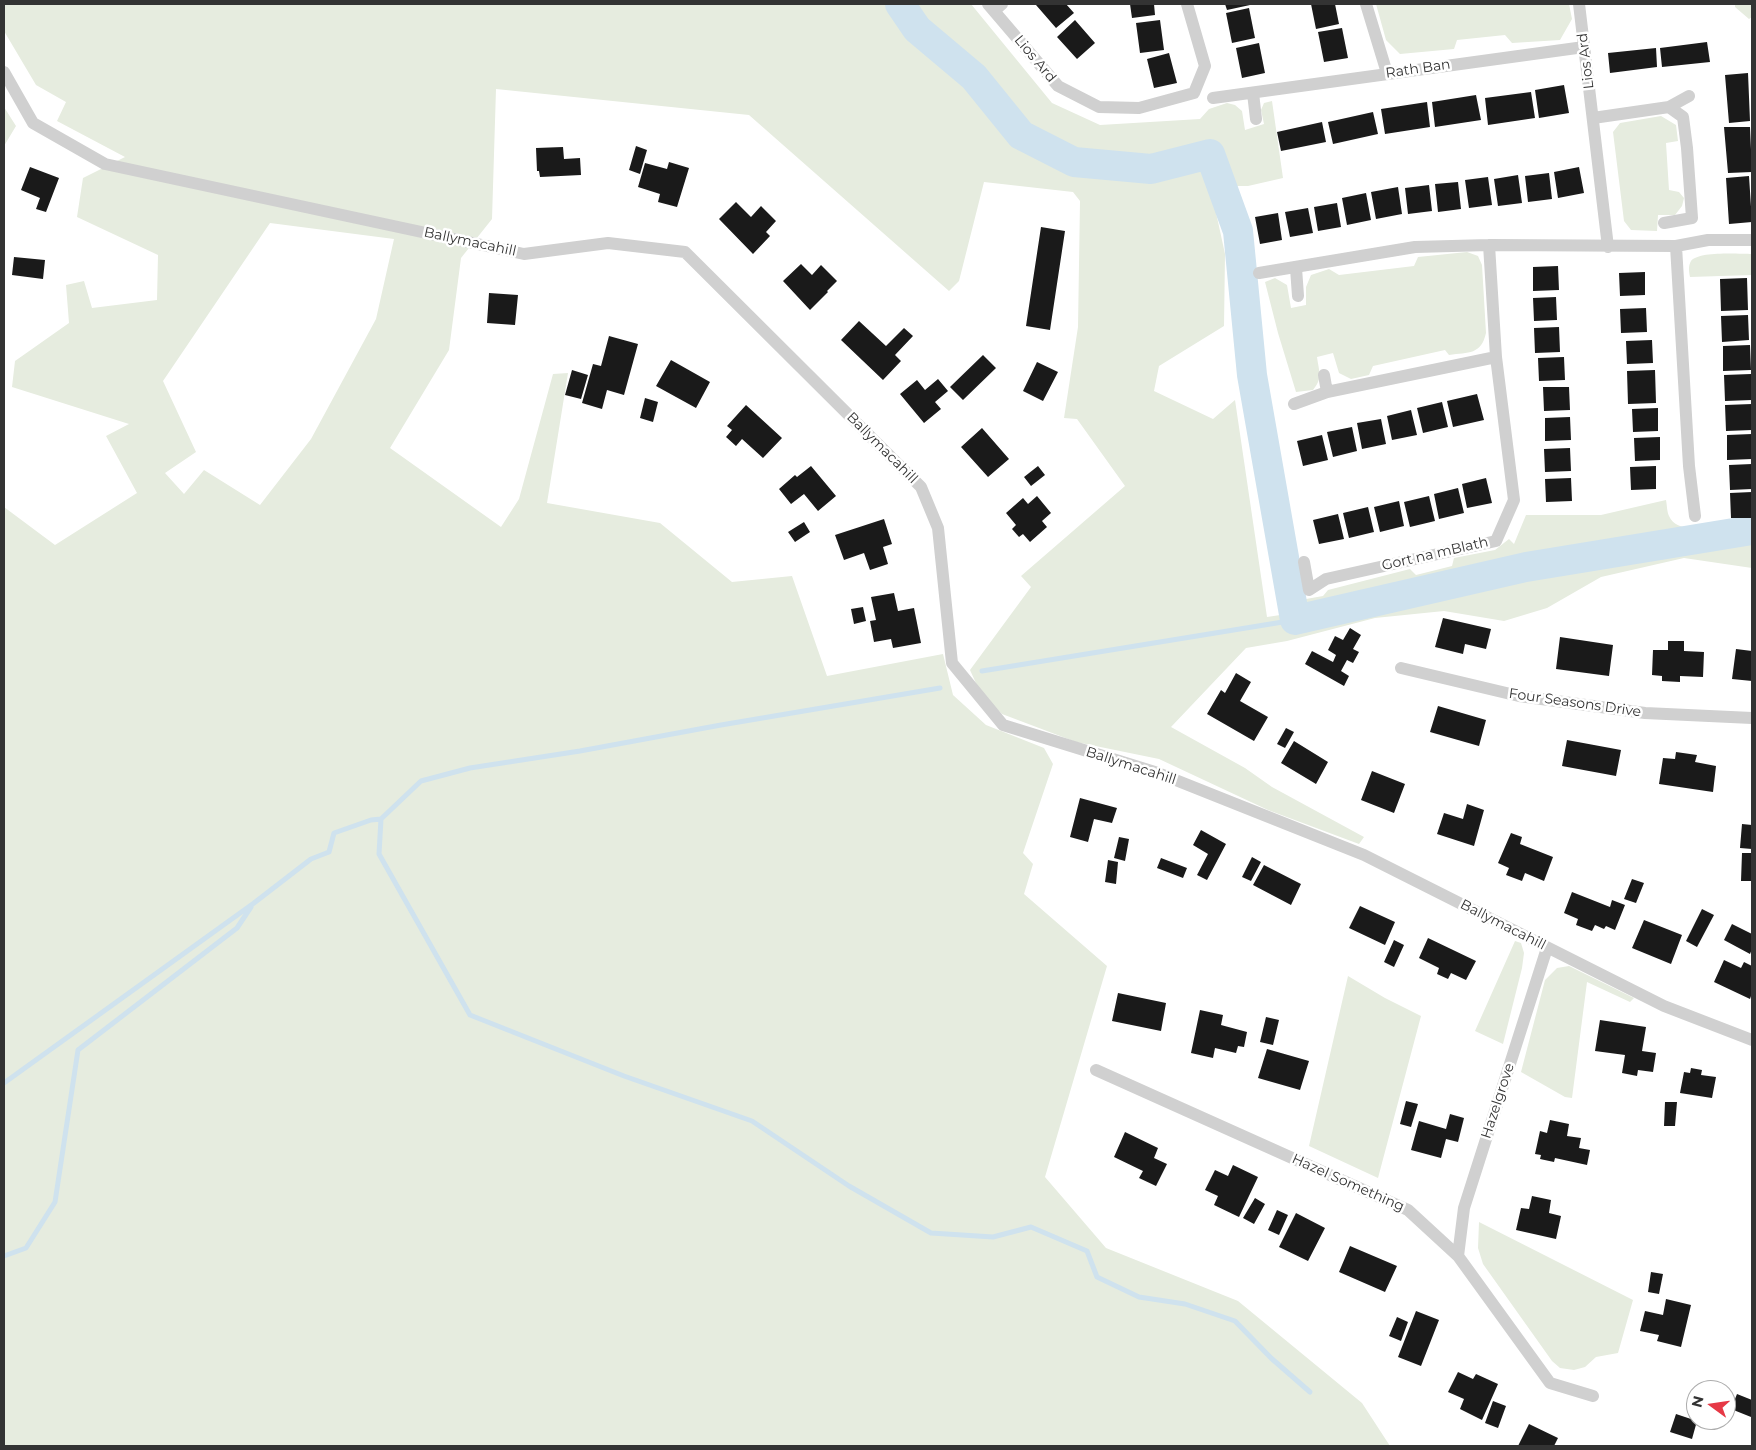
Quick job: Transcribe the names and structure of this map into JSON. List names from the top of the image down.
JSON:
{
  "streets": {
    "street": [
      "Lios Ard",
      "Rath Ban",
      "Ballymacahill",
      "Gort na mBlath",
      "Four Seasons Drive",
      "Hazelgrove",
      "Hazel Something"
    ]
  },
  "crossings": [
    ["Lios Ard", "Rath Ban"],
    ["Ballymacahill", "Hazelgrove"],
    ["Hazelgrove", "Hazel Something"]
  ],
  "north": "left"
}
